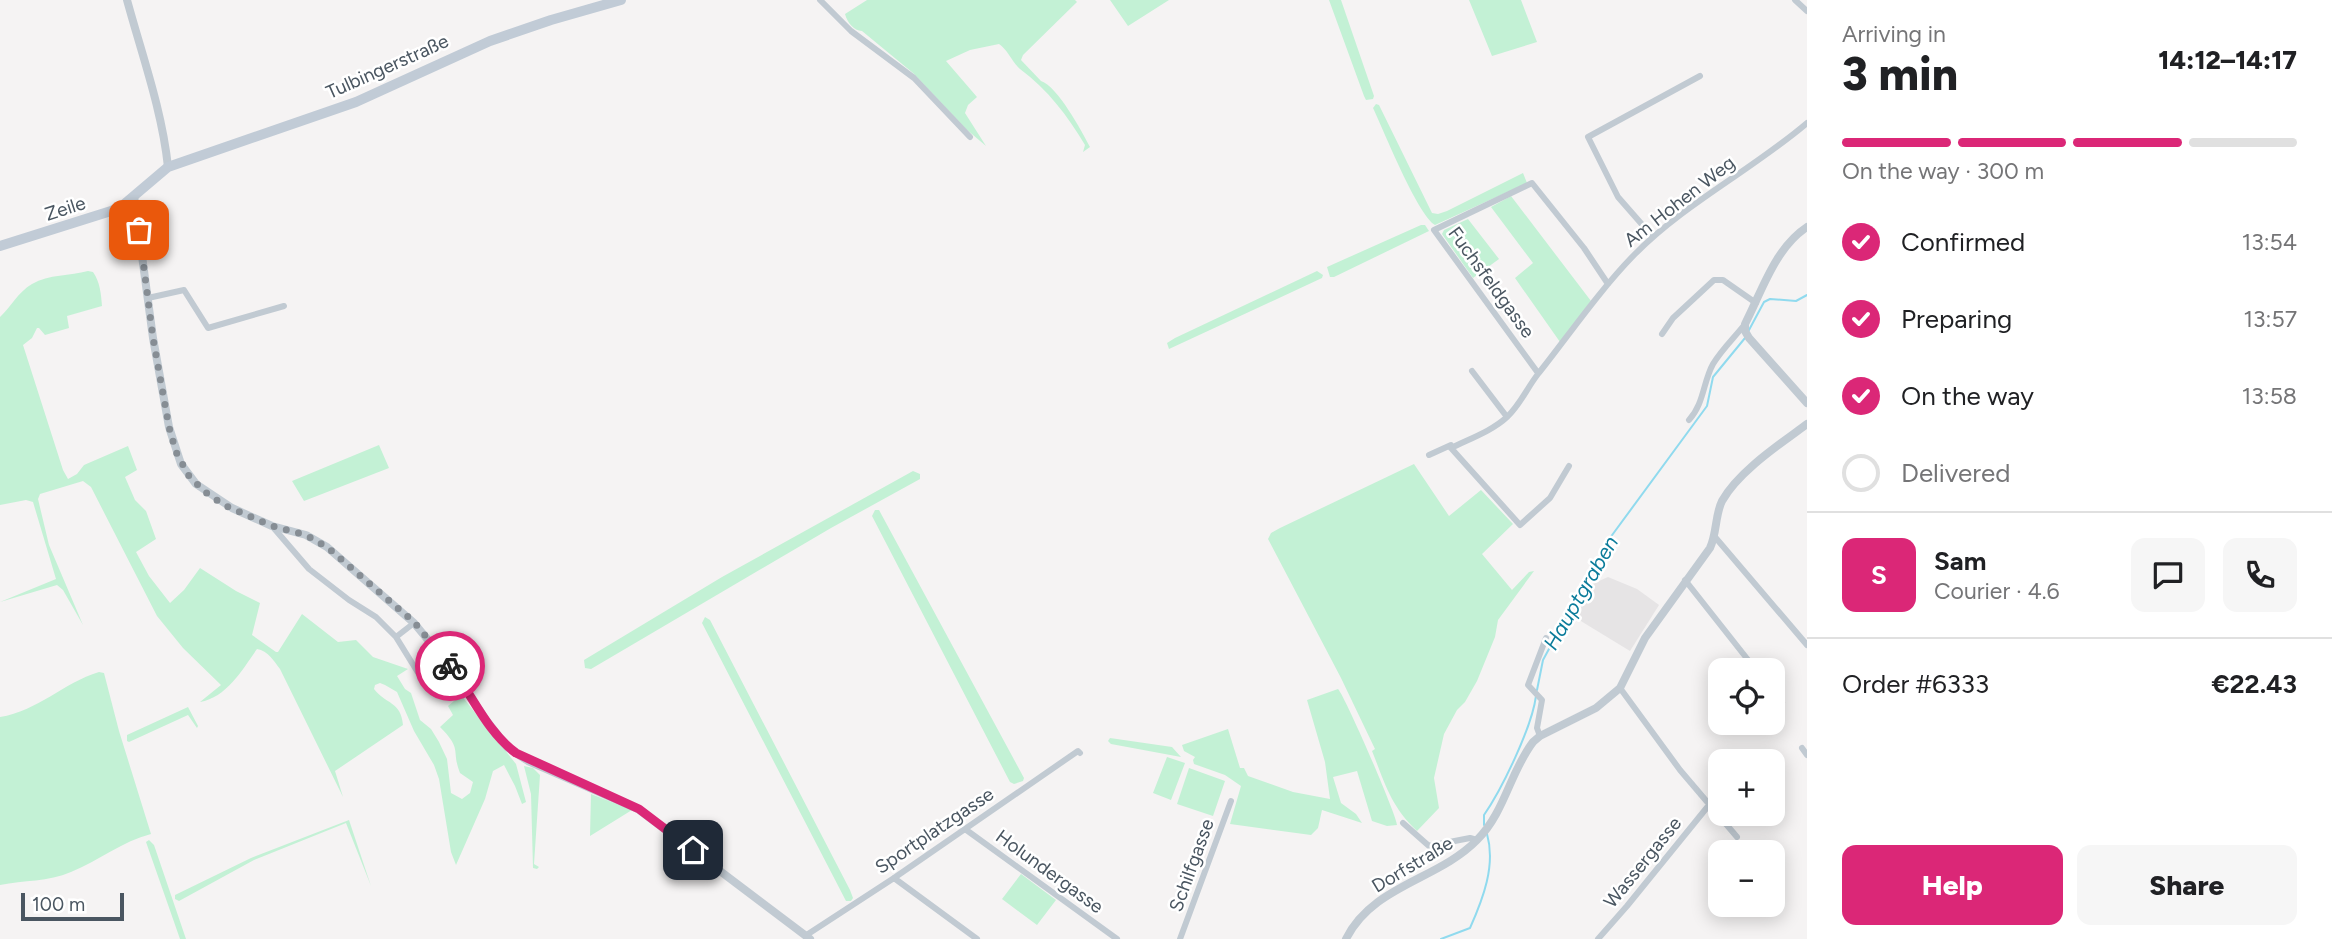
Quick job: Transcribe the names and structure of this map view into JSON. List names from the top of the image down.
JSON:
{
  "streets": {
    "main road": ["Tulbingerstraße", "Zeile"],
    "street": [
      "Am Hohen Weg",
      "Fuchsfeldgasse",
      "Sportplatzgasse",
      "Wassergasse",
      "Dorfstraße",
      "Schilfgasse",
      "Holundergasse"
    ]
  },
  "crossings": [
    ["Tulbingerstraße", "Zeile"],
    ["Am Hohen Weg", "Fuchsfeldgasse"],
    ["Sportplatzgasse", "Holundergasse"]
  ],
  "water": ["Hauptgraben"],
  "scale_bar": "100 m",
  "page": {
    "heading": ["3 min", "Arriving in", "14:12–14:17"],
    "panel": [
      "Sam",
      "Courier · 4.6",
      "Order #6333",
      "€22.43"
    ],
    "bar": "On the way · 300 m",
    "list": [
      ["Confirmed", "13:54"],
      ["Preparing", "13:57"],
      ["On the way", "13:58"],
      "Delivered"
    ],
    "round": "S",
    "map_buttons": ["+", "−"],
    "buttons": ["Help", "Share"],
    "scale": "100 m"
  }
}
